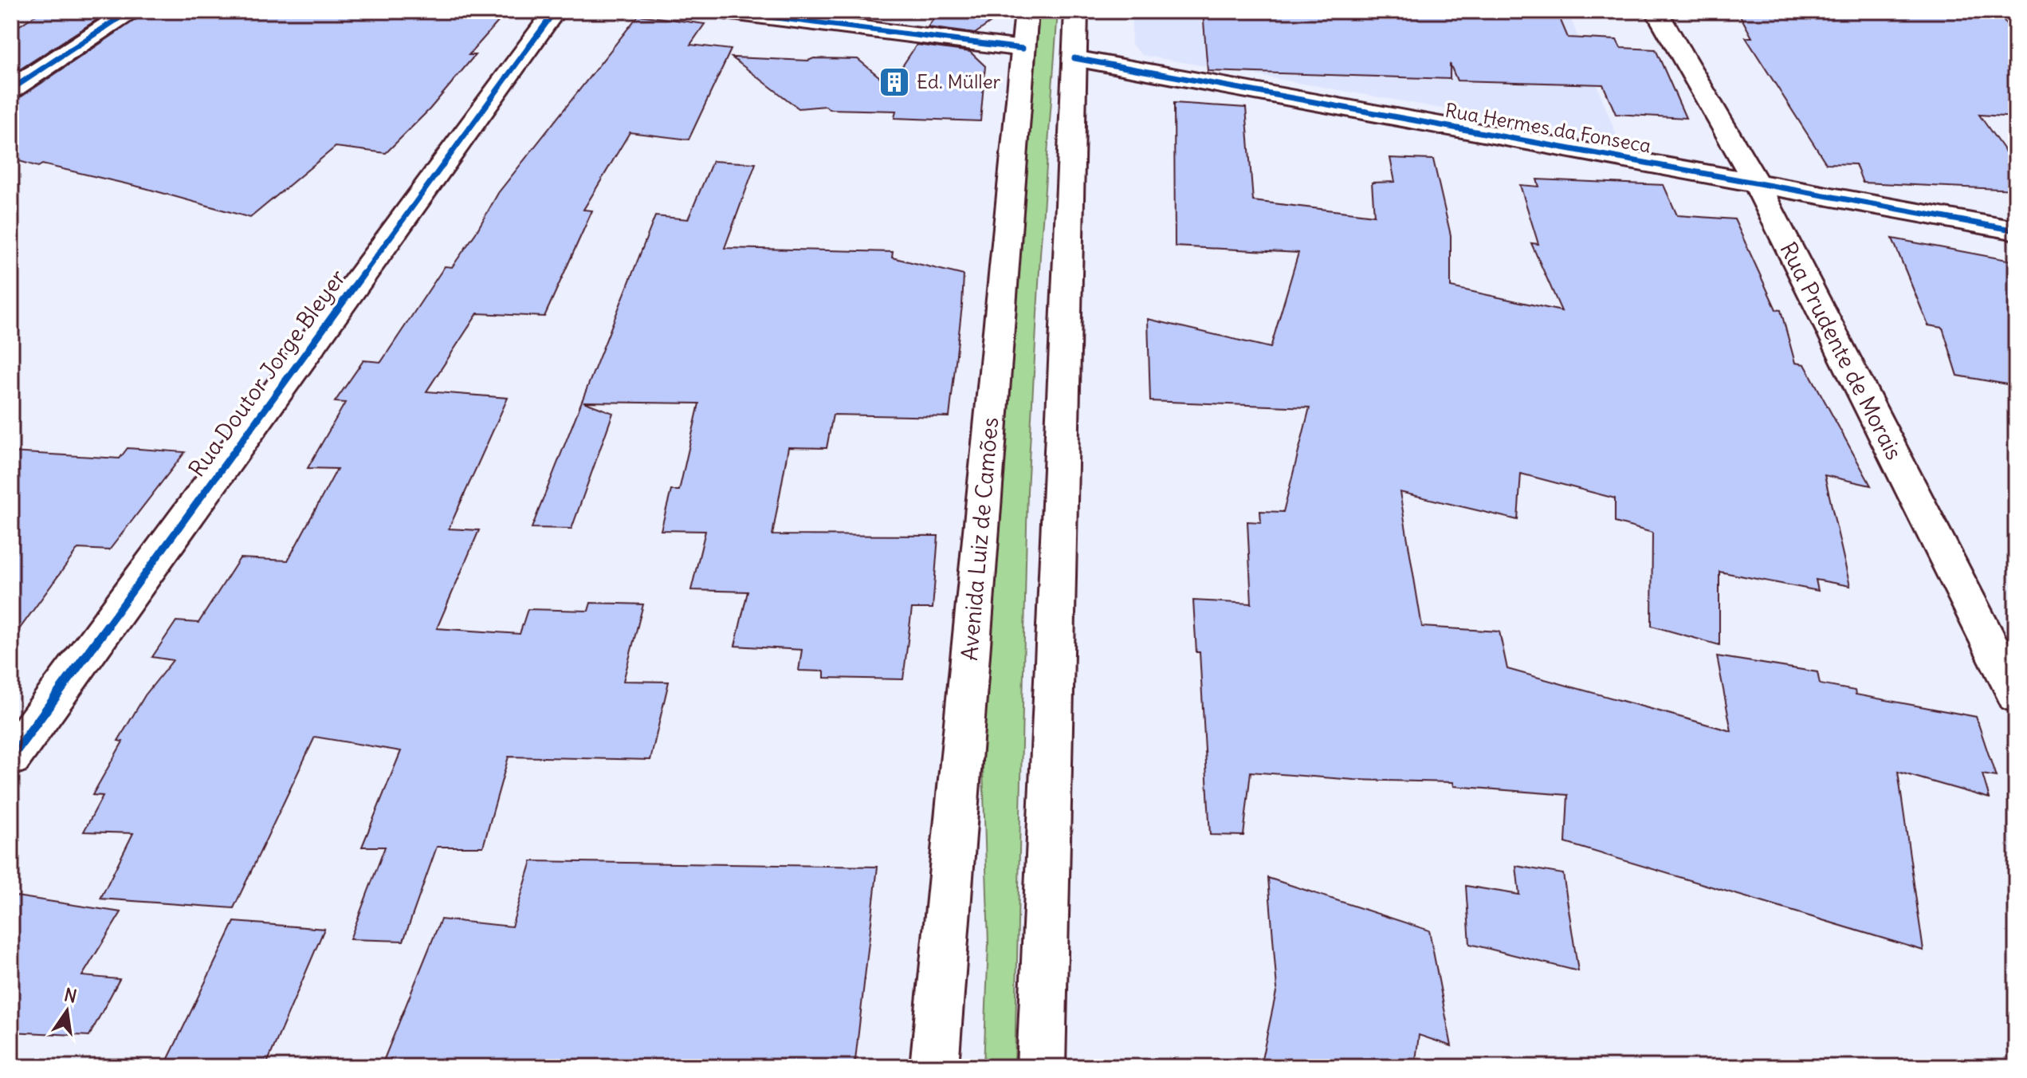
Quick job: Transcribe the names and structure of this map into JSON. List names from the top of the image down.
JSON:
{
  "streets": {
    "street": [
      "Rua Hermes da Fonseca",
      "Rua Prudente de Morais",
      "Rua Doutor Jorge Bleyer",
      "Avenida Luiz de Camões"
    ]
  },
  "crossings": [
    ["Rua Hermes da Fonseca", "Rua Prudente de Morais"]
  ],
  "places": {
    "building": ["Ed. Müller"]
  },
  "north": "top"
}
